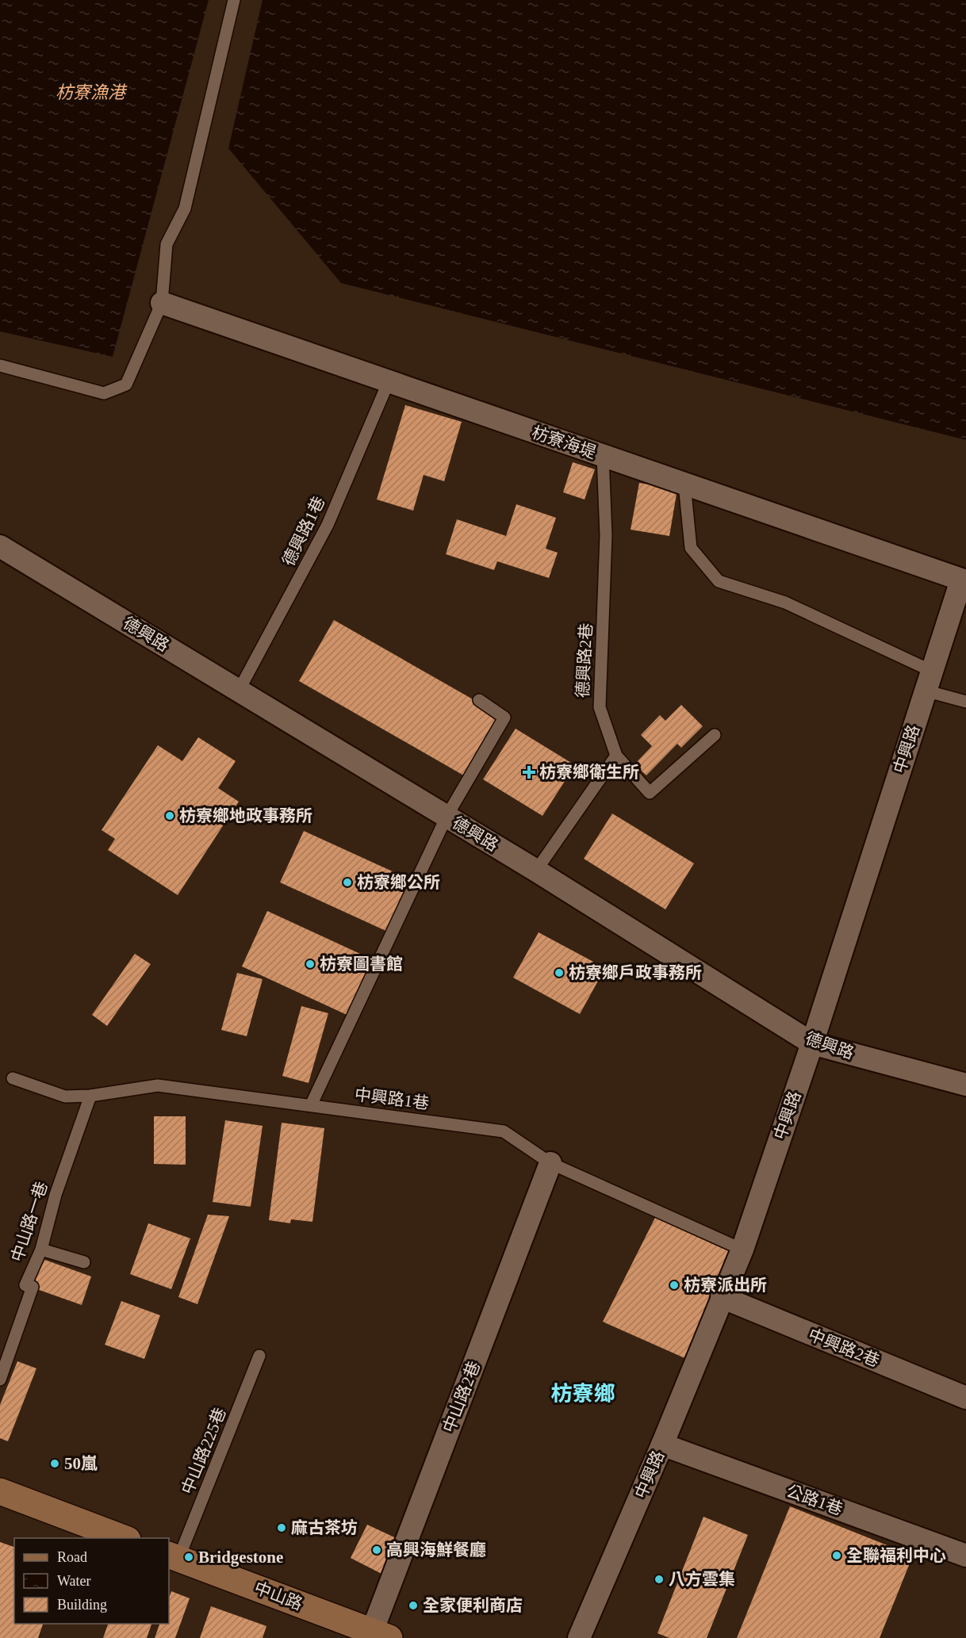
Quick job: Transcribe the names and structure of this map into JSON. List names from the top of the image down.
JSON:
{
  "streets": {
    "street": [
      "枋寮海堤",
      "德興路",
      "中興路",
      "中興路2巷",
      "中山路2巷",
      "公路1巷",
      "中山路"
    ],
    "lane": [
      "德興路1巷",
      "德興路2巷",
      "中興路1巷",
      "中山路一巷",
      "中山路225巷"
    ]
  },
  "crossings": [
    ["枋寮海堤", "德興路1巷"],
    ["枋寮海堤", "德興路2巷"],
    ["枋寮海堤", "中興路"],
    ["德興路1巷", "德興路"],
    ["德興路", "中興路"],
    ["中興路", "中興路1巷"],
    ["中興路", "中興路2巷"],
    ["中興路", "公路1巷"],
    ["中興路1巷", "中山路一巷"],
    ["中興路1巷", "中山路2巷"],
    ["中山路2巷", "中山路"],
    ["中山路225巷", "中山路"]
  ],
  "districts": ["枋寮鄉"],
  "water": ["枋寮漁港"],
  "places": {
    "health": ["枋寮鄉衛生所"],
    "other": [
      "枋寮鄉地政事務所",
      "枋寮鄉公所",
      "枋寮圖書館",
      "枋寮鄉戶政事務所",
      "枋寮派出所",
      "50嵐",
      "麻古茶坊",
      "高興海鮮餐廳",
      "全聯福利中心",
      "Bridgestone",
      "八方雲集",
      "全家便利商店"
    ]
  },
  "legend": ["Road", "Water", "Building"]
}
